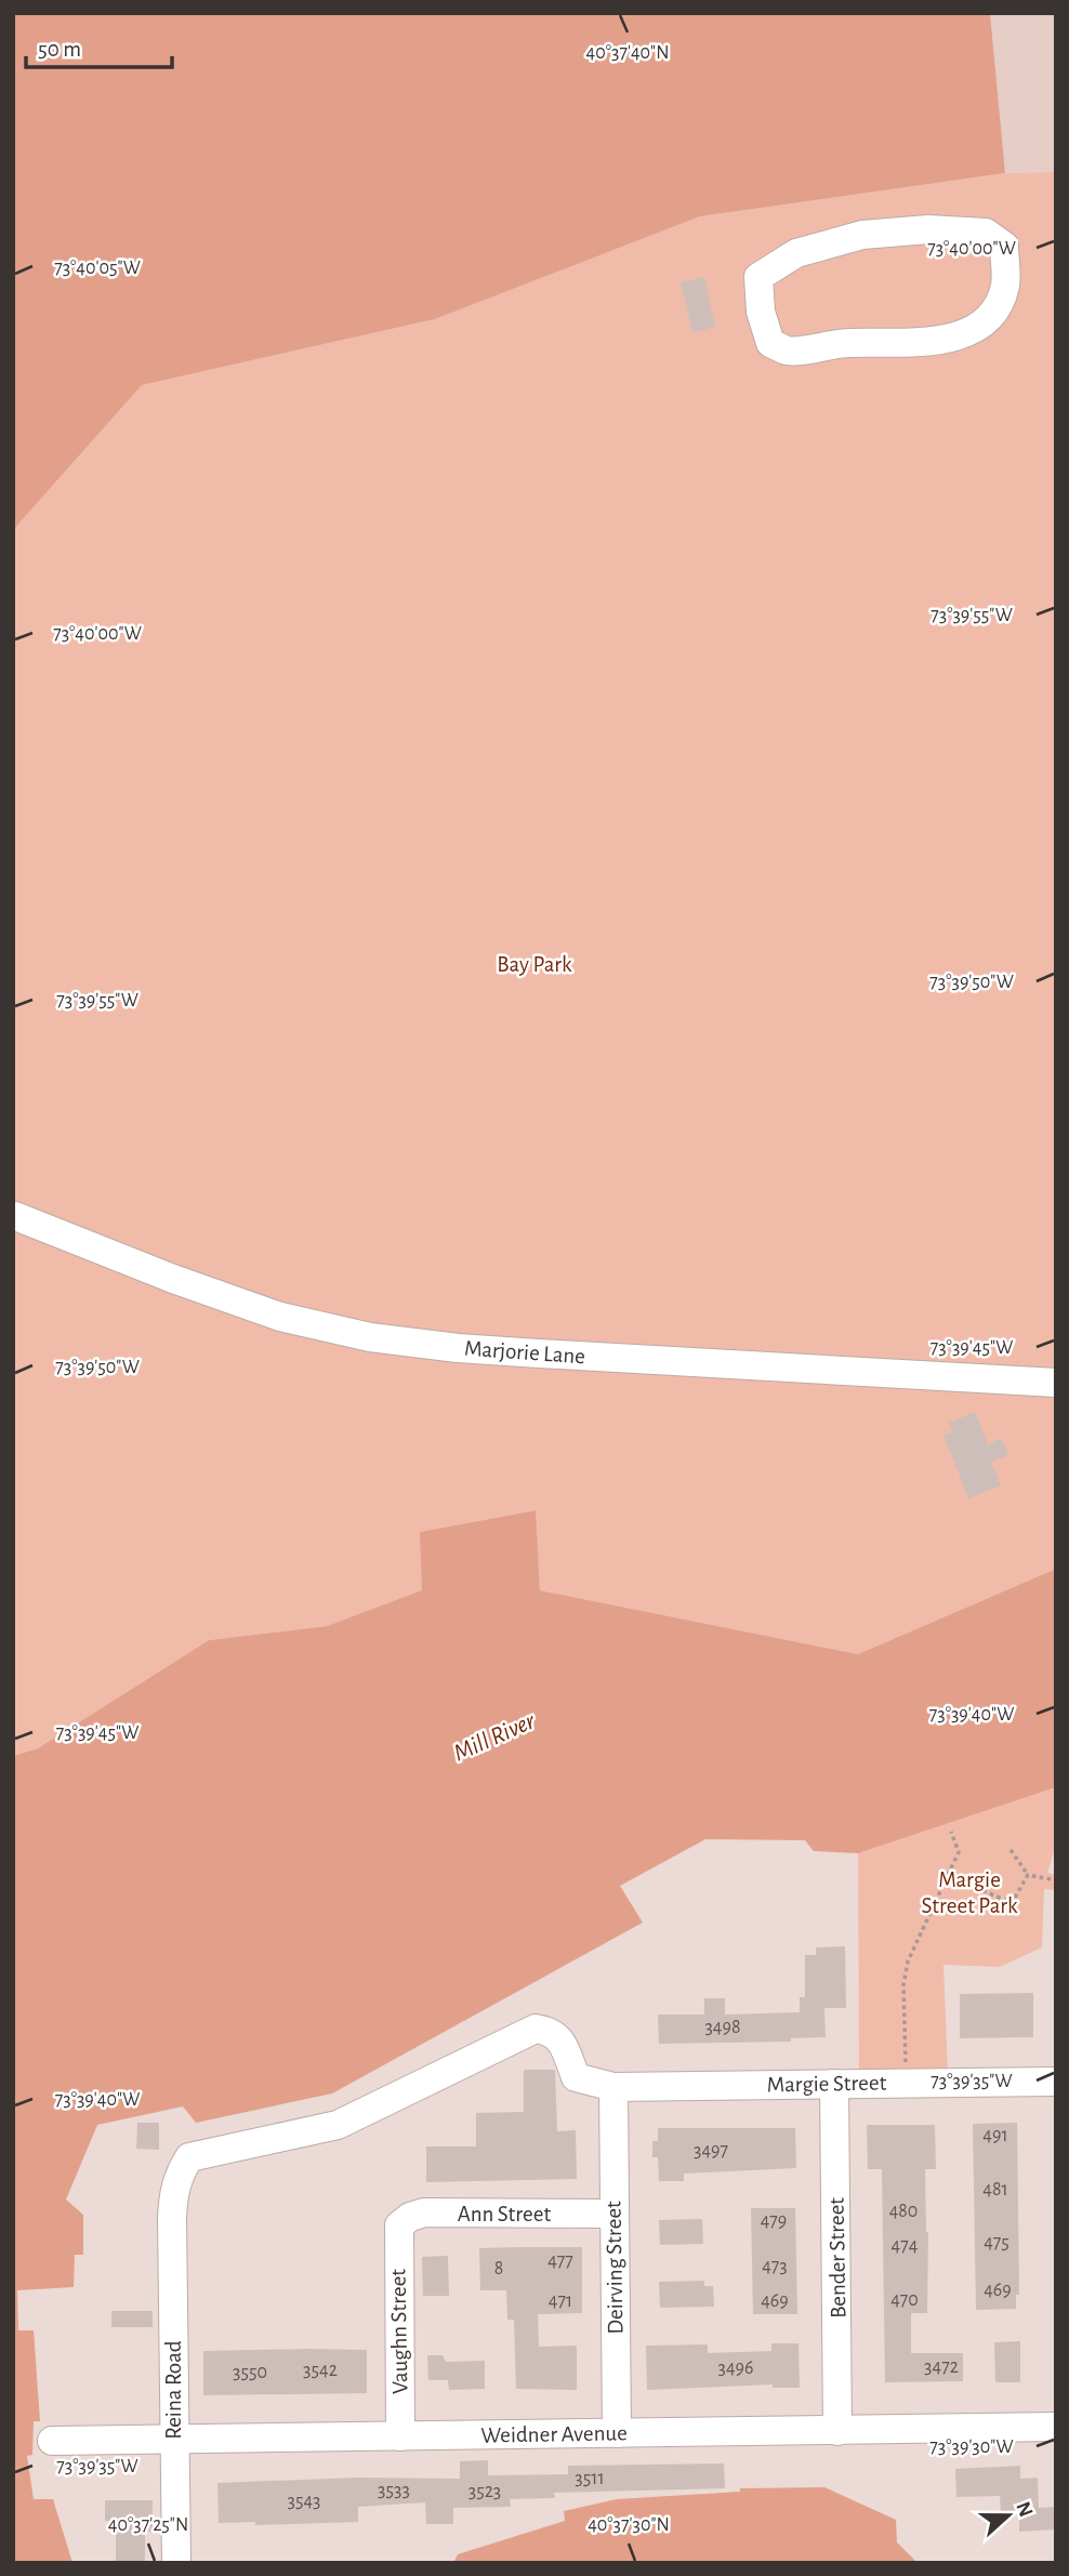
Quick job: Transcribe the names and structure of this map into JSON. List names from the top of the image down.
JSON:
{
  "streets": {
    "street": [
      "Marjorie Lane",
      "Margie Street",
      "Ann Street",
      "Bender Street",
      "Deirving Street",
      "Vaughn Street",
      "Reina Road",
      "Weidner Avenue"
    ]
  },
  "crossings": [
    ["Margie Street", "Bender Street"],
    ["Margie Street", "Deirving Street"],
    ["Margie Street", "Reina Road"],
    ["Ann Street", "Deirving Street"],
    ["Ann Street", "Vaughn Street"],
    ["Bender Street", "Weidner Avenue"],
    ["Deirving Street", "Weidner Avenue"],
    ["Vaughn Street", "Weidner Avenue"],
    ["Reina Road", "Weidner Avenue"]
  ],
  "water": ["Mill River"],
  "parks": ["Bay Park", "Margie Street Park"],
  "house_numbers": [
    "3498",
    "491",
    "3497",
    "481",
    "480",
    "479",
    "475",
    "474",
    "477",
    "473",
    "8",
    "469",
    "470",
    "471",
    "469",
    "3472",
    "3496",
    "3542",
    "3550",
    "3511",
    "3533",
    "3523",
    "3543"
  ],
  "scale_bar": "50 m",
  "north": "right",
  "coordinates": [
    "40°37'40\"N",
    "73°40'00\"W",
    "73°40'05\"W",
    "73°39'55\"W",
    "73°39'50\"W",
    "73°39'45\"W",
    "73°39'40\"W",
    "73°39'35\"W",
    "73°39'30\"W",
    "40°37'25\"N",
    "40°37'30\"N"
  ]
}
